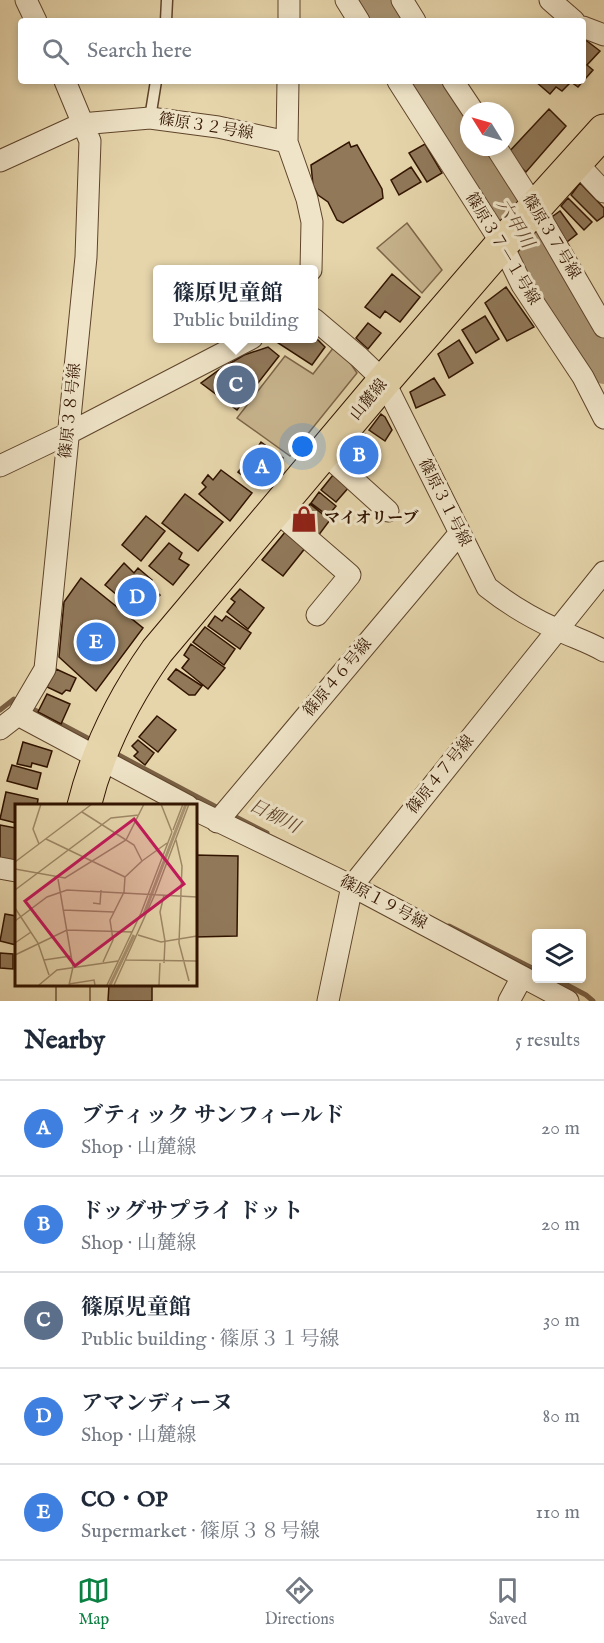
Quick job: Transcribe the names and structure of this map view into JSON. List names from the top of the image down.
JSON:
{
  "streets": {
    "main road": ["山麓線"],
    "street": [
      "篠原３２号線",
      "篠原３７号線",
      "篠原３７－１号線",
      "篠原３８号線",
      "篠原３１号線",
      "篠原４６号線",
      "篠原４７号線",
      "篠原１９号線"
    ]
  },
  "crossings": [
    ["篠原３２号線", "篠原３８号線"],
    ["篠原３７号線", "山麓線"],
    ["篠原３７－１号線", "山麓線"],
    ["山麓線", "篠原３１号線"],
    ["篠原３１号線", "篠原４６号線"],
    ["篠原３１号線", "篠原４７号線"],
    ["篠原４６号線", "篠原１９号線"],
    ["篠原４７号線", "篠原１９号線"]
  ],
  "water": ["六甲川", "日柳川"],
  "places": {
    "shop": ["マイオリーブ"]
  },
  "north": "top left",
  "page": {
    "search": "Search here",
    "popup": ["篠原児童館", "Public building"],
    "pins": [
      "C",
      "B",
      "A",
      "D",
      "E"
    ],
    "heading": ["Nearby", "5 results"],
    "list": [
      {
        "mark": "A",
        "name": "ブティック サンフィールド",
        "note": "Shop · 山麓線",
        "value": "20 m"
      },
      {
        "mark": "B",
        "name": "ドッグサプライ ドット",
        "note": "Shop · 山麓線",
        "value": "20 m"
      },
      {
        "mark": "C",
        "name": "篠原児童館",
        "note": "Public building · 篠原３１号線",
        "value": "30 m"
      },
      {
        "mark": "D",
        "name": "アマンディーヌ",
        "note": "Shop · 山麓線",
        "value": "80 m"
      },
      {
        "mark": "E",
        "name": "CO・OP",
        "note": "Supermarket · 篠原３８号線",
        "value": "110 m"
      }
    ],
    "nav": ["Map", "Directions", "Saved"]
  }
}
